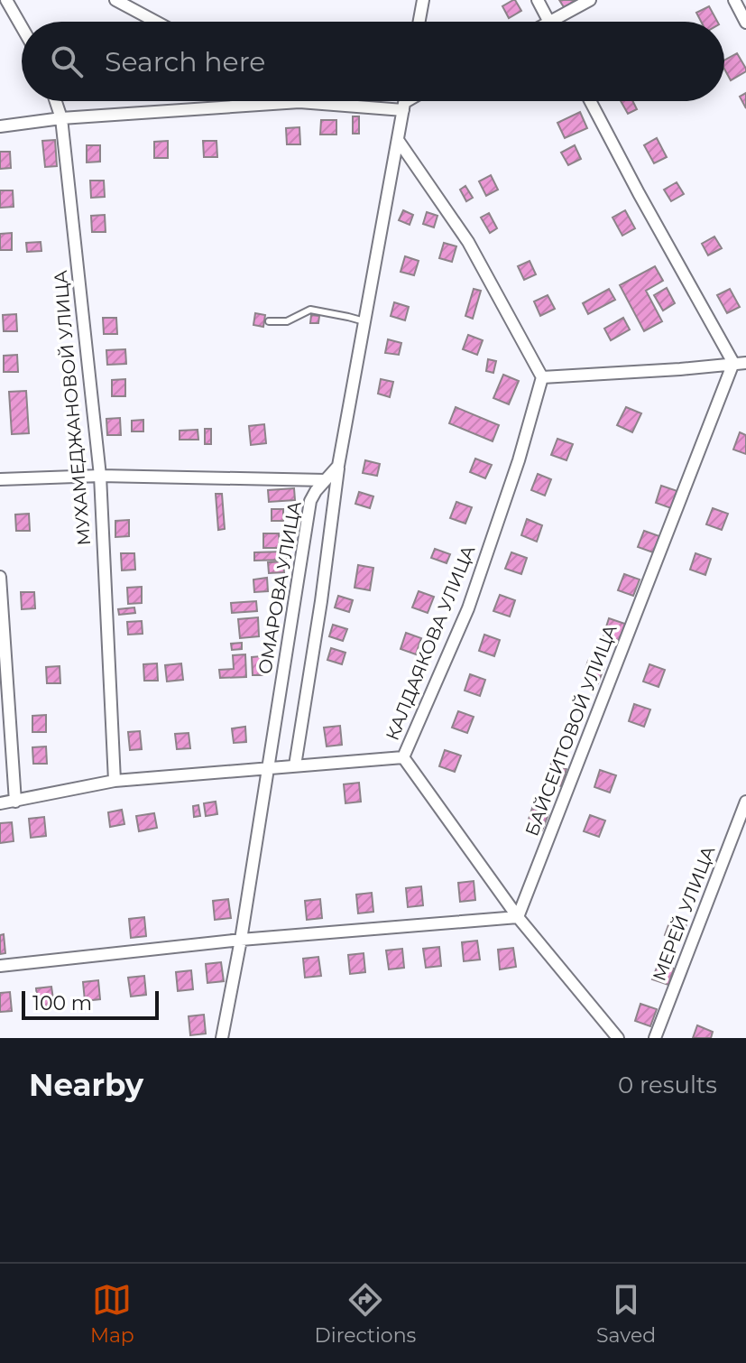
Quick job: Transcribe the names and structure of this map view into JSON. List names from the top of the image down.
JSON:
{
  "streets": {
    "street": [
      "МУХАМЕДЖАНОВОЙ УЛИЦА",
      "ОМАРОВА УЛИЦА",
      "КАЛДАЯКОВА УЛИЦА",
      "БАЙСЕИТОВОЙ УЛИЦА",
      "МЕРЕЙ УЛИЦА"
    ]
  },
  "crossings": [
    ["МУХАМЕДЖАНОВОЙ УЛИЦА", "КАЛДАЯКОВА УЛИЦА"],
    ["ОМАРОВА УЛИЦА", "КАЛДАЯКОВА УЛИЦА"]
  ],
  "scale_bar": "100 m",
  "page": {
    "search": "Search here",
    "scale": "100 m",
    "heading": ["Nearby", "0 results"],
    "nav": ["Map", "Directions", "Saved"]
  }
}
